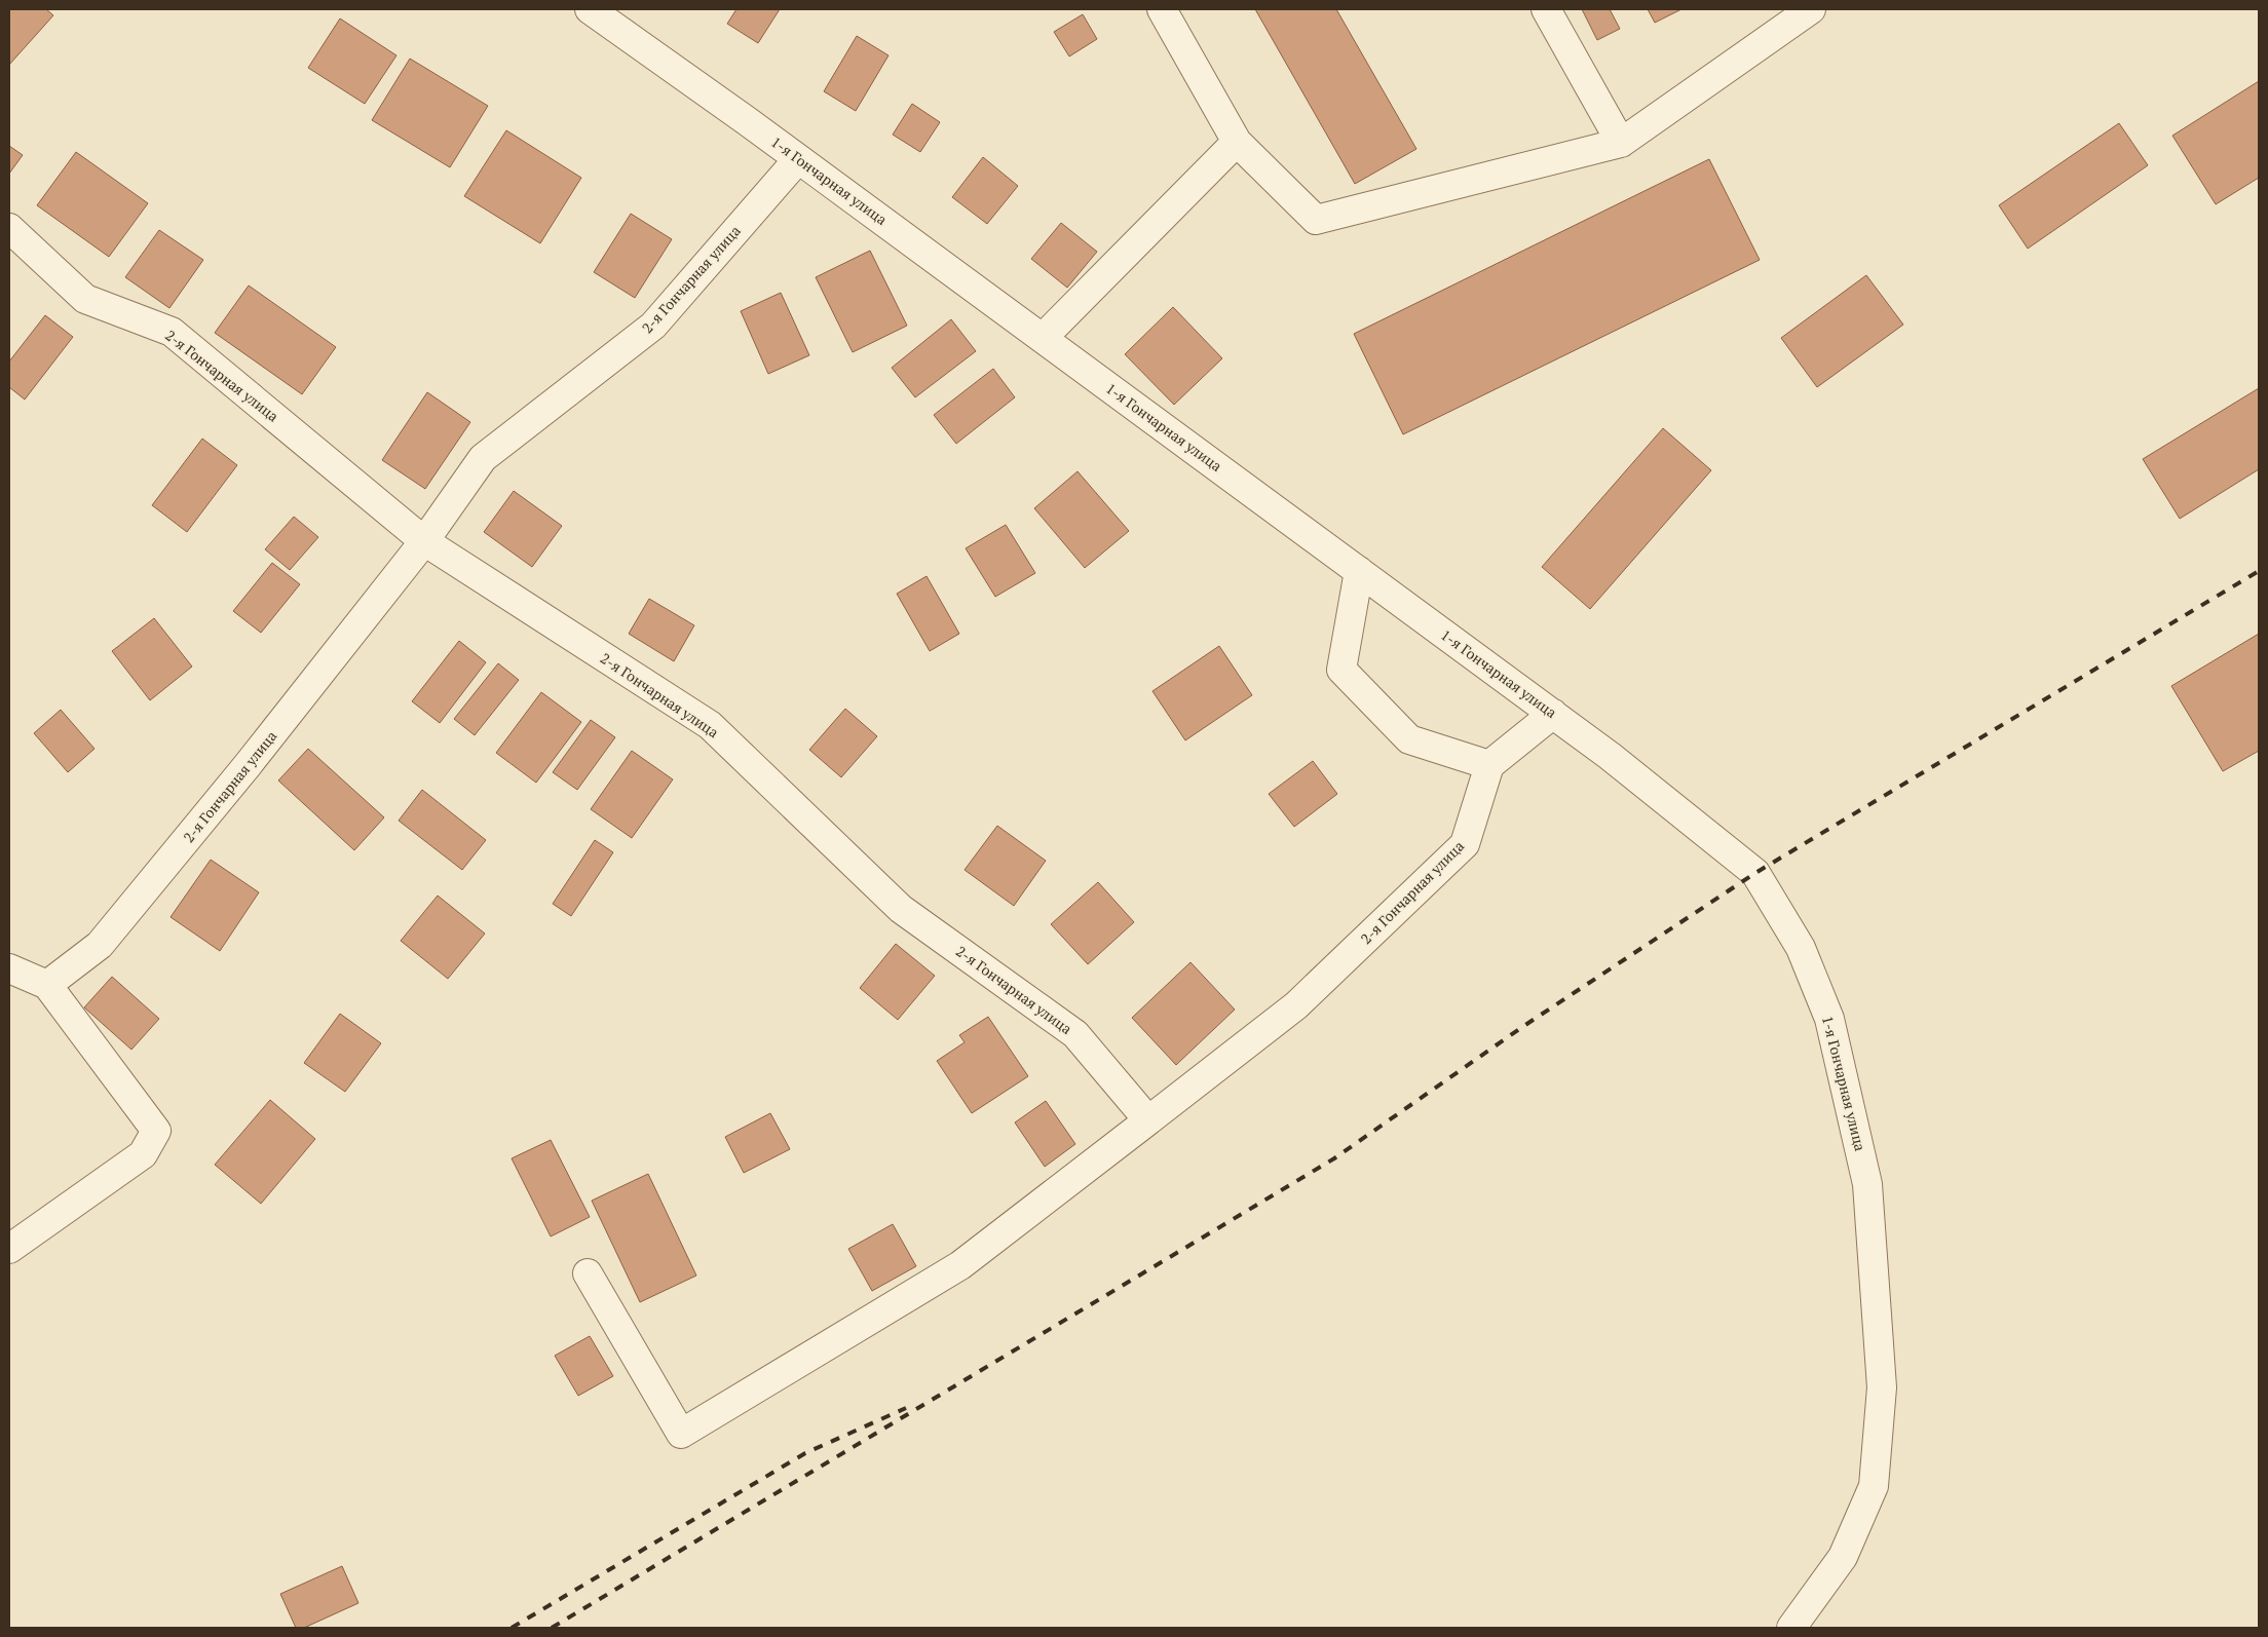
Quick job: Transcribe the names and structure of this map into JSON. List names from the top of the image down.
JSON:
{
  "streets": {
    "street": ["1-я Гончарная улица", "2-я Гончарная улица"]
  },
  "crossings": [
    ["1-я Гончарная улица", "2-я Гончарная улица"]
  ]
}
